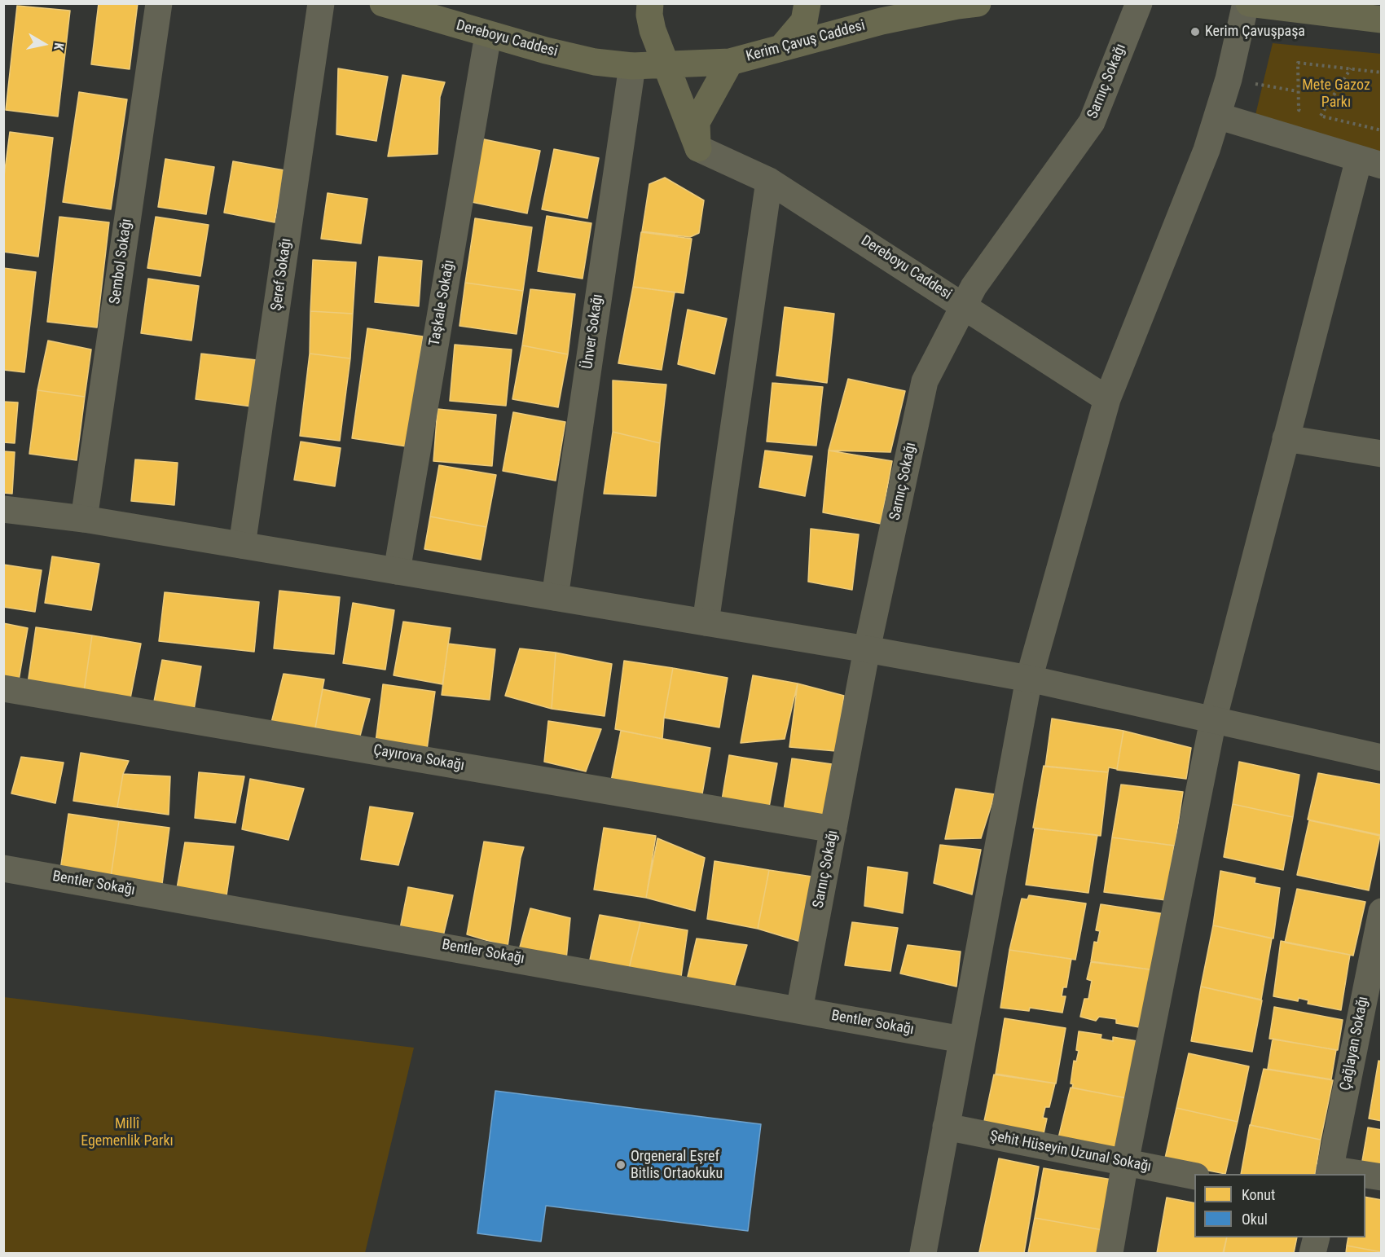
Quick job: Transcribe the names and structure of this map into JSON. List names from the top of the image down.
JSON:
{
  "streets": {
    "main road": ["Dereboyu Caddesi", "Kerim Çavuş Caddesi"],
    "street": [
      "Sarnıç Sokağı",
      "Sembol Sokağı",
      "Şeref Sokağı",
      "Taşkale Sokağı",
      "Ünver Sokağı",
      "Çayırova Sokağı",
      "Bentler Sokağı",
      "Çağlayan Sokağı",
      "Şehit Hüseyin Uzunal Sokağı"
    ]
  },
  "crossings": [
    ["Dereboyu Caddesi", "Kerim Çavuş Caddesi"],
    ["Dereboyu Caddesi", "Sarnıç Sokağı"],
    ["Dereboyu Caddesi", "Taşkale Sokağı"],
    ["Dereboyu Caddesi", "Ünver Sokağı"],
    ["Kerim Çavuş Caddesi", "Ünver Sokağı"],
    ["Sarnıç Sokağı", "Çayırova Sokağı"],
    ["Sarnıç Sokağı", "Bentler Sokağı"]
  ],
  "parks": ["Mete Gazoz Parkı", "Millî Egemenlik Parkı"],
  "places": ["Kerim Çavuşpaşa", "Orgeneral Eşref Bitlis Ortaokuku"],
  "legend": ["Konut", "Okul"],
  "north": "right"
}
